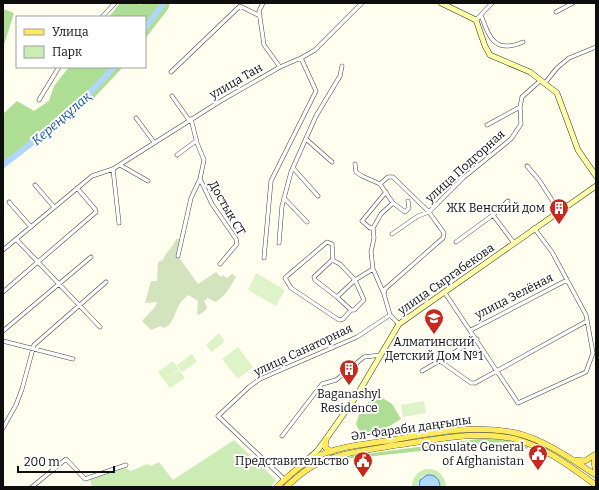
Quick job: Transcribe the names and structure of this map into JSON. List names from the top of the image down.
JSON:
{
  "streets": {
    "main road": ["Әл-Фараби даңғылы"],
    "street": [
      "улица Тан",
      "улица Подгорная",
      "Достык СТ",
      "улица Сыргабекова",
      "улица Зелёная",
      "улица Санаторная"
    ]
  },
  "crossings": [
    ["улица Тан", "Достык СТ"],
    ["улица Сыргабекова", "улица Санаторная"],
    ["улица Сыргабекова", "Әл-Фараби даңғылы"],
    ["улица Санаторная", "Әл-Фараби даңғылы"]
  ],
  "water": ["Кереңқұлақ"],
  "places": {
    "building": ["ЖК Венский дом", "Baganashyl Residence"],
    "school or university": ["Алматинский Детский Дом №1"],
    "public building": ["Consulate General of Afghanistan", "Представительство"]
  },
  "legend": ["Улица", "Парк"],
  "scale_bar": "200 m"
}
